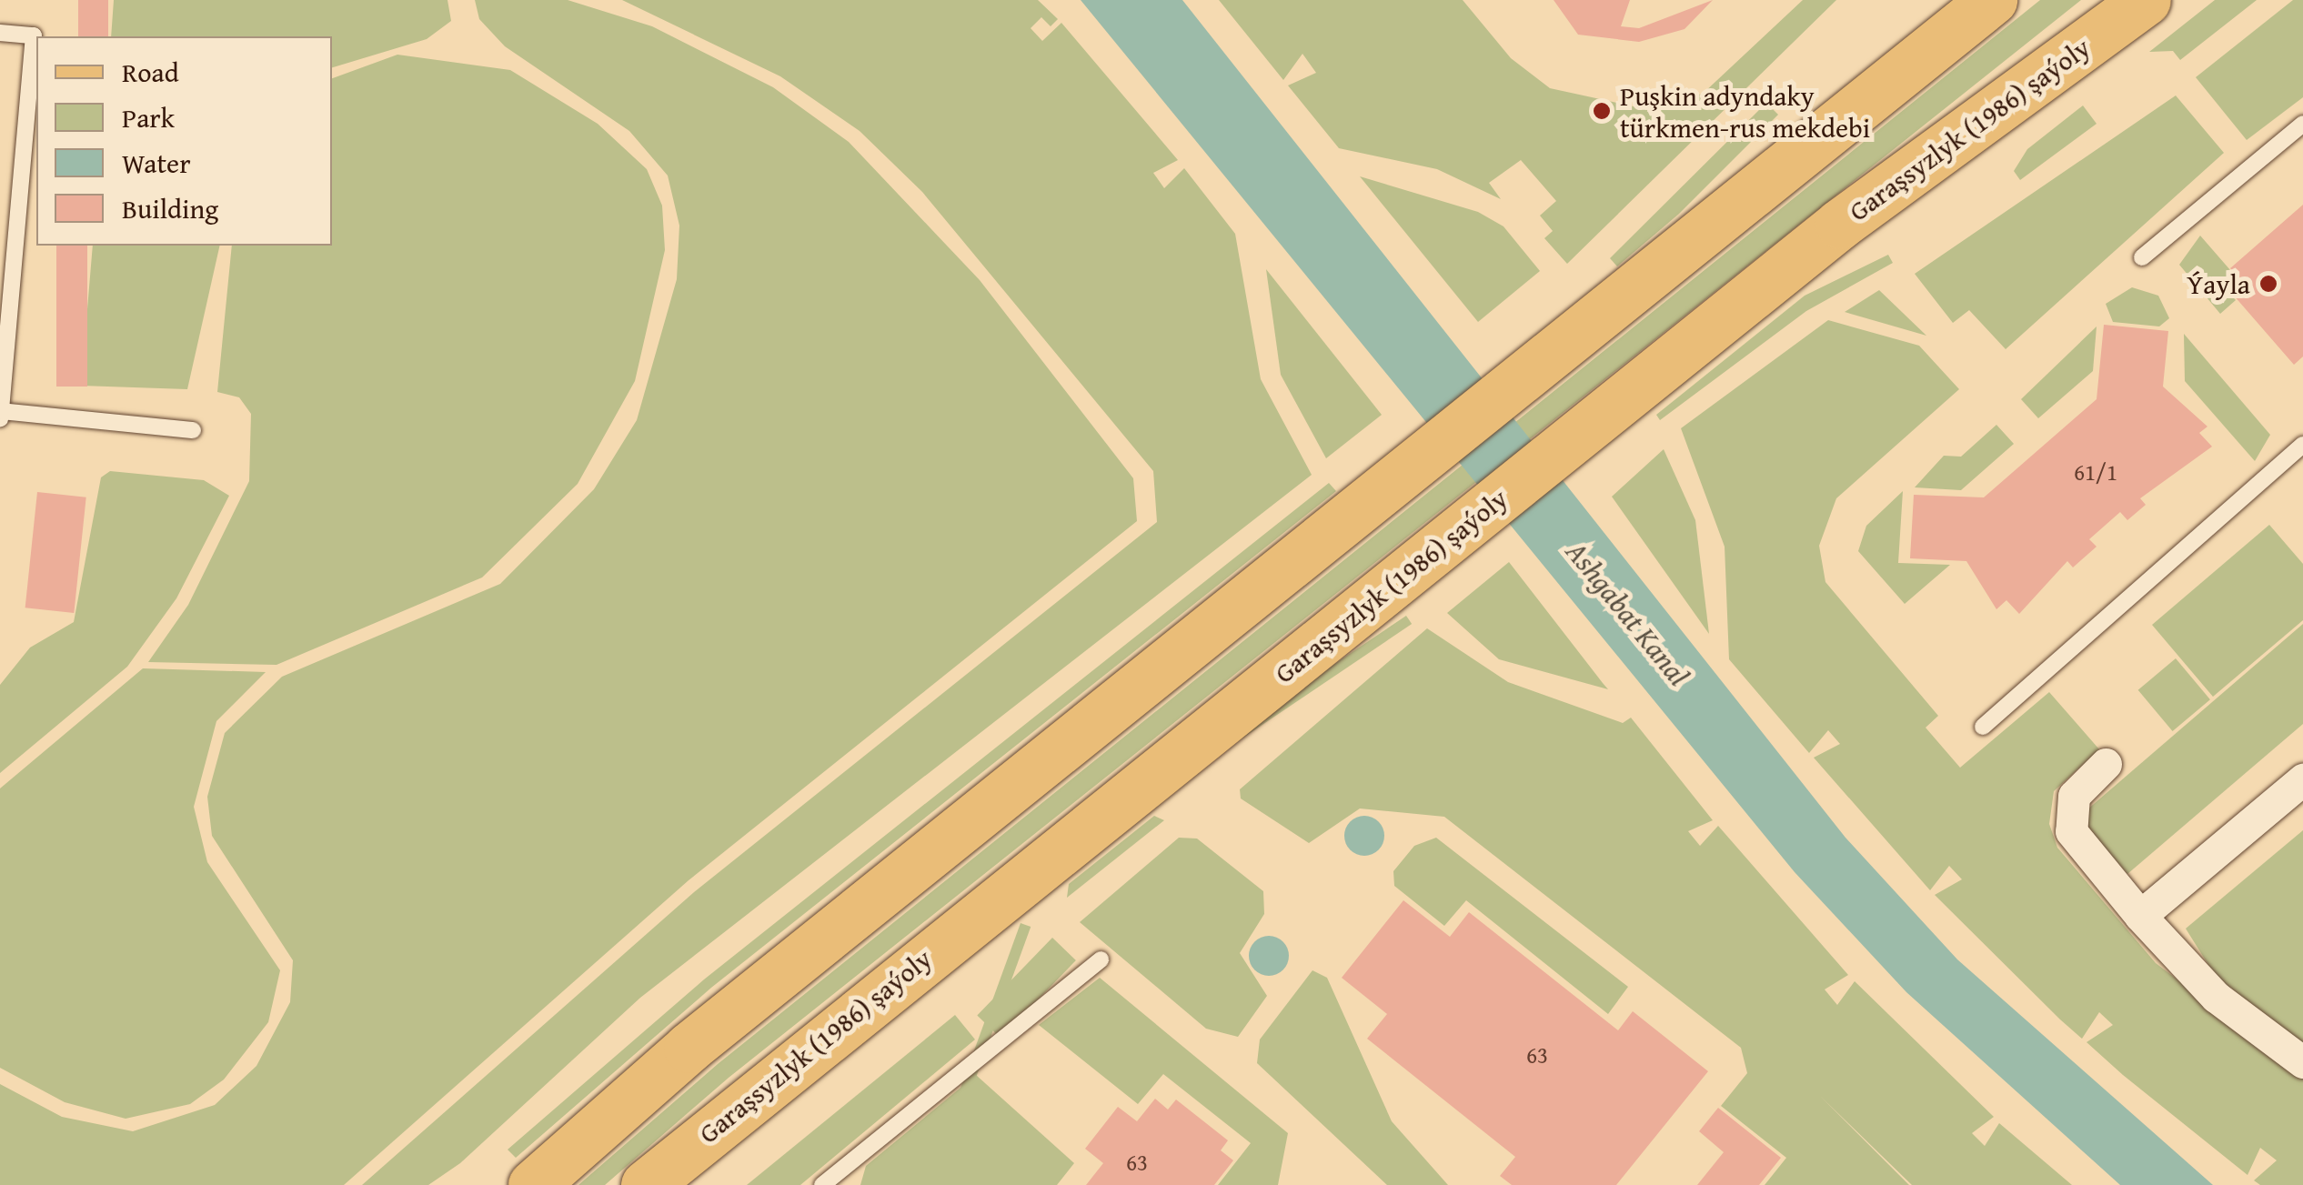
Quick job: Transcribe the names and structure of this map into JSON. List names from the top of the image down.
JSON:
{
  "streets": {
    "main road": ["Garaşsyzlyk (1986) şaýoly"]
  },
  "water": ["Ashgabat Kanal"],
  "places": ["Puşkin adyndaky türkmen-rus mekdebi", "Ýayla"],
  "house_numbers": ["61/1", "63", "63"],
  "legend": [
    "Road",
    "Park",
    "Water",
    "Building"
  ]
}
